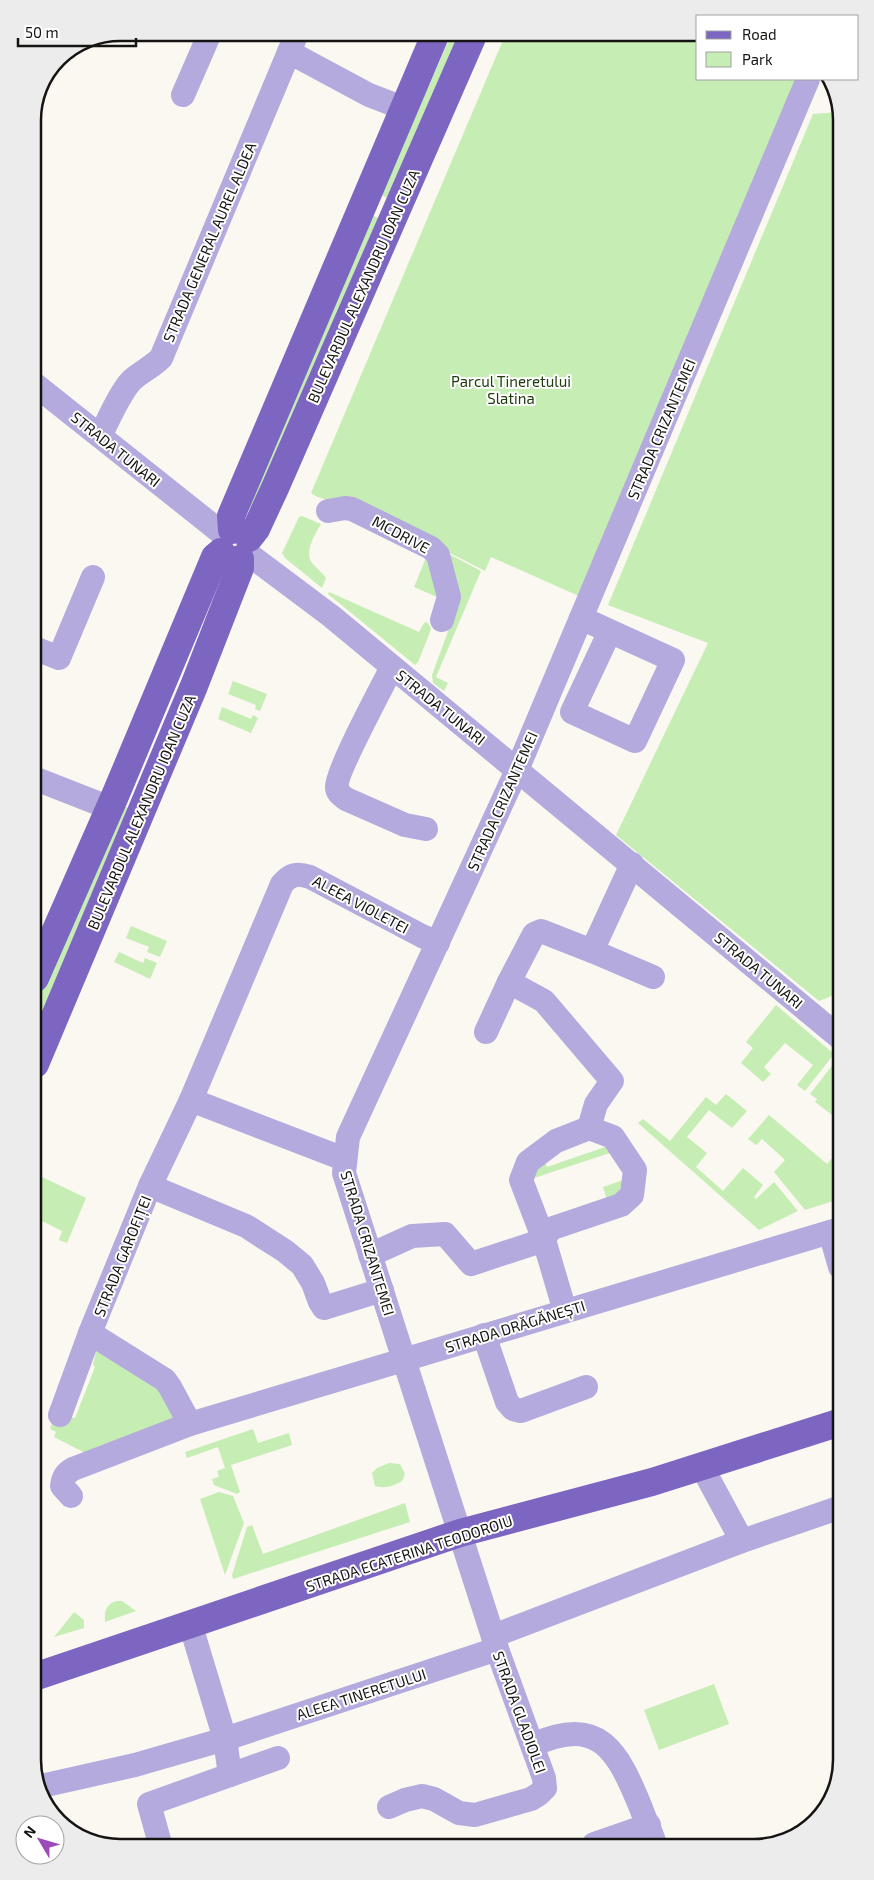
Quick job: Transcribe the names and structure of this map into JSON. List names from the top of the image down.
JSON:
{
  "streets": {
    "main road": ["BULEVARDUL ALEXANDRU IOAN CUZA", "STRADA ECATERINA TEODOROIU"],
    "street": [
      "STRADA GENERAL AUREL ALDEA",
      "STRADA CRIZANTEMEI",
      "STRADA TUNARI",
      "MCDRIVE",
      "ALEEA VIOLETEI",
      "STRADA GAROFIȚEI",
      "STRADA DRĂGĂNEȘTI",
      "ALEEA TINERETULUI",
      "STRADA GLADIOLEI"
    ]
  },
  "crossings": [
    ["STRADA GENERAL AUREL ALDEA", "STRADA TUNARI"],
    ["BULEVARDUL ALEXANDRU IOAN CUZA", "STRADA TUNARI"],
    ["STRADA CRIZANTEMEI", "STRADA TUNARI"],
    ["STRADA CRIZANTEMEI", "ALEEA VIOLETEI"],
    ["STRADA CRIZANTEMEI", "STRADA DRĂGĂNEȘTI"],
    ["STRADA CRIZANTEMEI", "STRADA ECATERINA TEODOROIU"],
    ["STRADA CRIZANTEMEI", "STRADA GLADIOLEI"],
    ["ALEEA VIOLETEI", "STRADA GAROFIȚEI"],
    ["STRADA ECATERINA TEODOROIU", "STRADA GLADIOLEI"],
    ["ALEEA TINERETULUI", "STRADA GLADIOLEI"]
  ],
  "parks": ["Parcul Tineretului Slatina"],
  "legend": ["Road", "Park"],
  "scale_bar": "50 m",
  "north": "top left"
}
